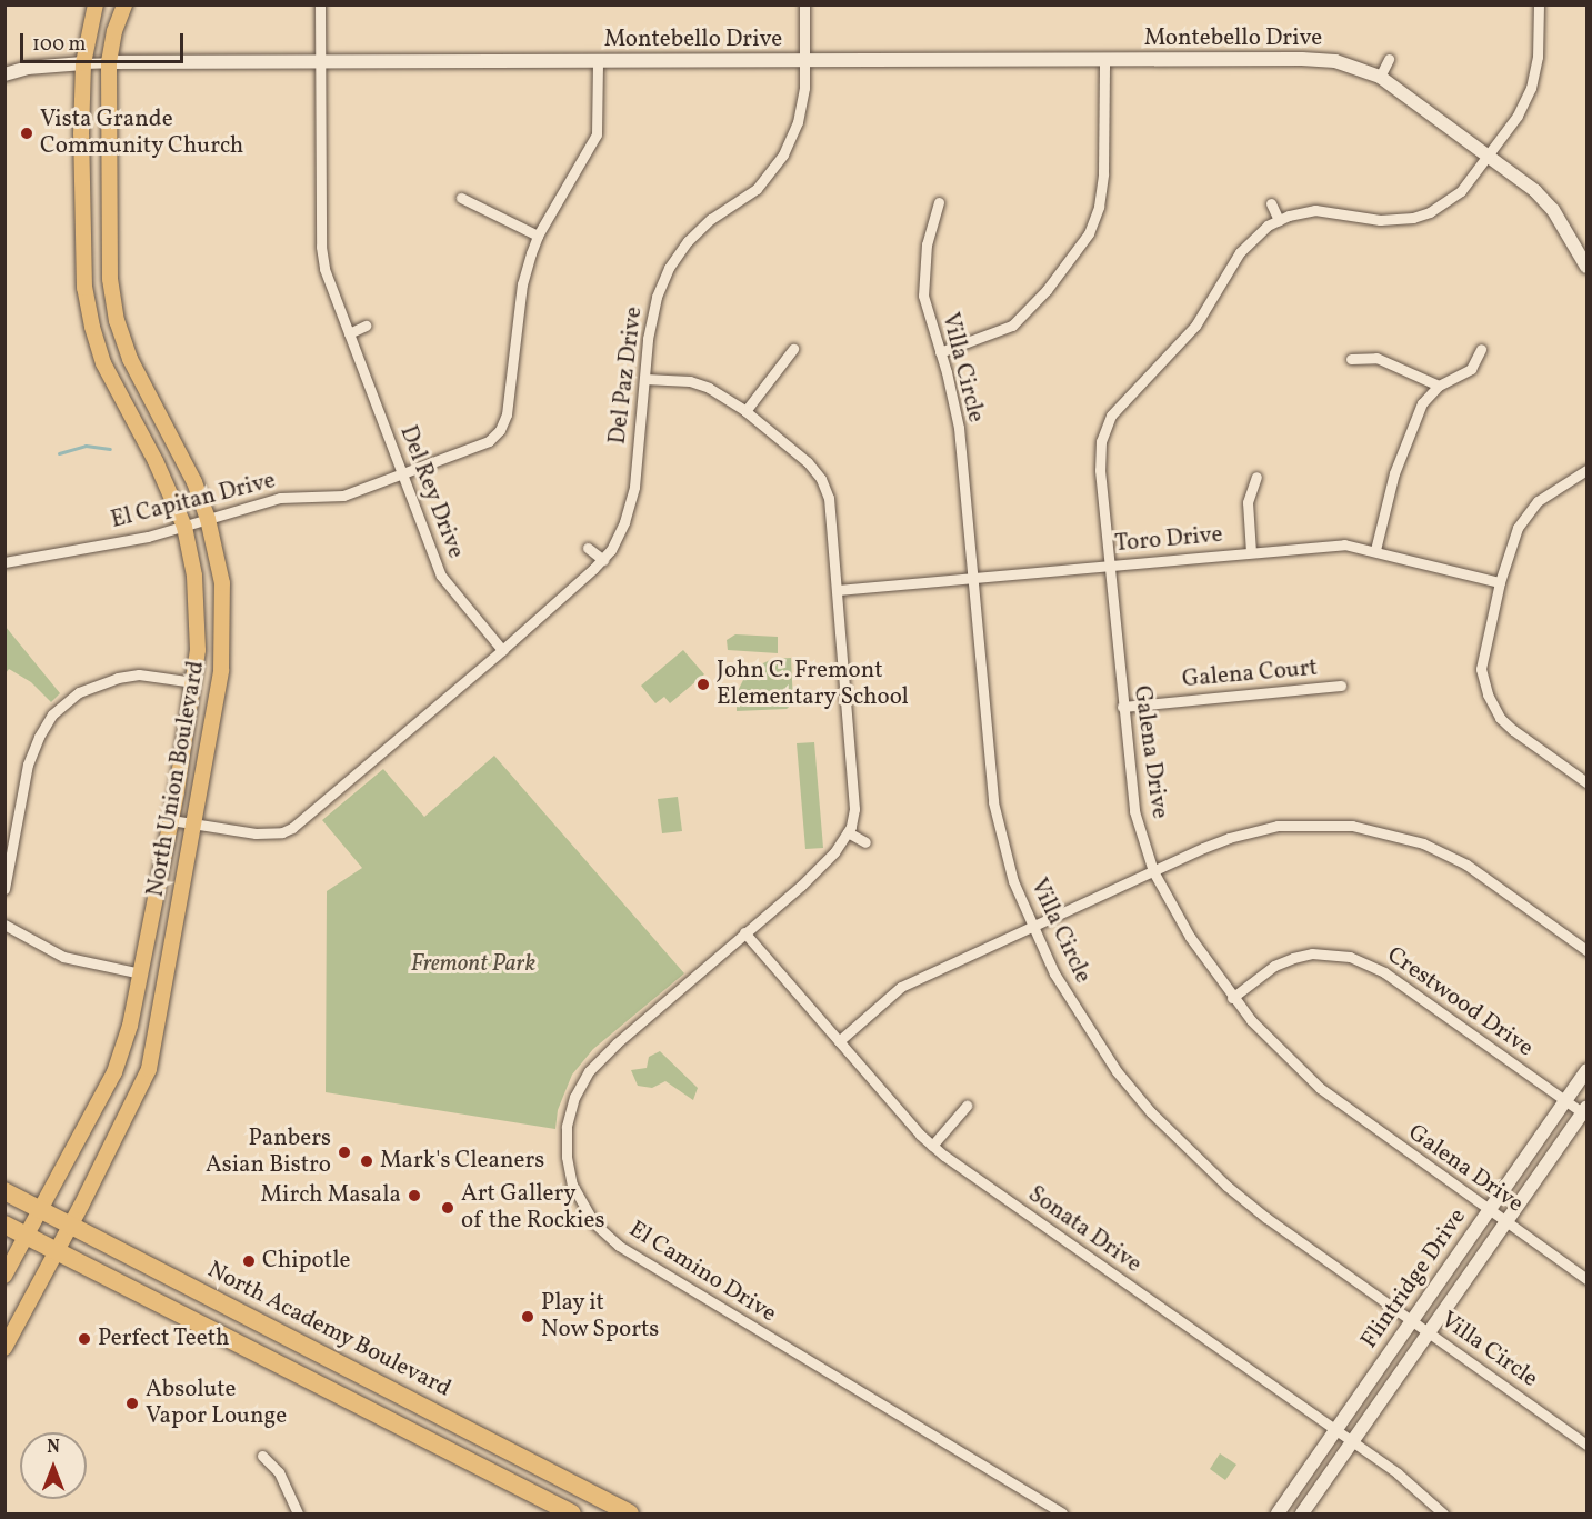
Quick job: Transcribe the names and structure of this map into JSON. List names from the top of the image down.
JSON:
{
  "streets": {
    "highway": ["North Academy Boulevard"],
    "main road": ["North Union Boulevard"],
    "street": [
      "Montebello Drive",
      "Villa Circle",
      "Del Paz Drive",
      "Del Rey Drive",
      "El Capitan Drive",
      "Toro Drive",
      "Galena Court",
      "Galena Drive",
      "Crestwood Drive",
      "Sonata Drive",
      "El Camino Drive",
      "Flintridge Drive"
    ]
  },
  "crossings": [
    ["Montebello Drive", "Del Paz Drive"],
    ["Montebello Drive", "Del Rey Drive"],
    ["Montebello Drive", "El Capitan Drive"],
    ["Montebello Drive", "Galena Drive"],
    ["Montebello Drive", "North Union Boulevard"],
    ["Villa Circle", "Toro Drive"],
    ["Villa Circle", "Flintridge Drive"],
    ["Del Paz Drive", "Del Rey Drive"],
    ["Del Paz Drive", "North Union Boulevard"],
    ["Del Paz Drive", "El Camino Drive"],
    ["Del Rey Drive", "El Capitan Drive"],
    ["El Capitan Drive", "North Union Boulevard"],
    ["Toro Drive", "Galena Drive"],
    ["Toro Drive", "El Camino Drive"],
    ["Galena Court", "Galena Drive"],
    ["Galena Drive", "Crestwood Drive"],
    ["Galena Drive", "Flintridge Drive"],
    ["North Union Boulevard", "North Academy Boulevard"],
    ["Crestwood Drive", "Flintridge Drive"],
    ["Sonata Drive", "El Camino Drive"],
    ["Sonata Drive", "Flintridge Drive"]
  ],
  "parks": ["Fremont Park"],
  "places": [
    "Vista Grande Community Church",
    "John C. Fremont Elementary School",
    "Panbers Asian Bistro",
    "Mark's Cleaners",
    "Mirch Masala",
    "Art Gallery of the Rockies",
    "Chipotle",
    "Play it Now Sports",
    "Perfect Teeth",
    "Absolute Vapor Lounge"
  ],
  "scale_bar": "100 m",
  "north": "top"
}
